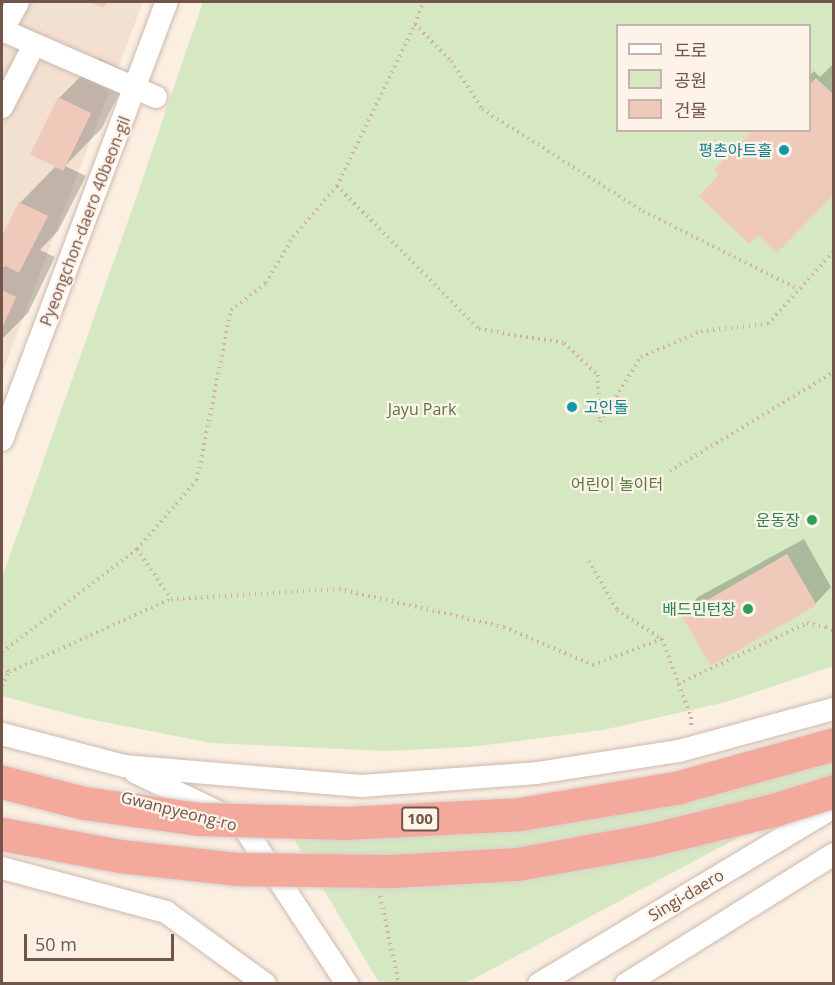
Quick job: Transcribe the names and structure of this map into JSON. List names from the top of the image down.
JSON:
{
  "streets": {
    "highway": ["100"],
    "street": ["Pyeongchon-daero 40beon-gil", "Gwanpyeong-ro", "Singi-daero"]
  },
  "parks": ["Jayu Park", "어린이 놀이터"],
  "places": [
    "평촌아트홀",
    "고인돌",
    "운동장",
    "배드민턴장"
  ],
  "legend": ["도로", "공원", "건물"],
  "scale_bar": "50 m"
}
